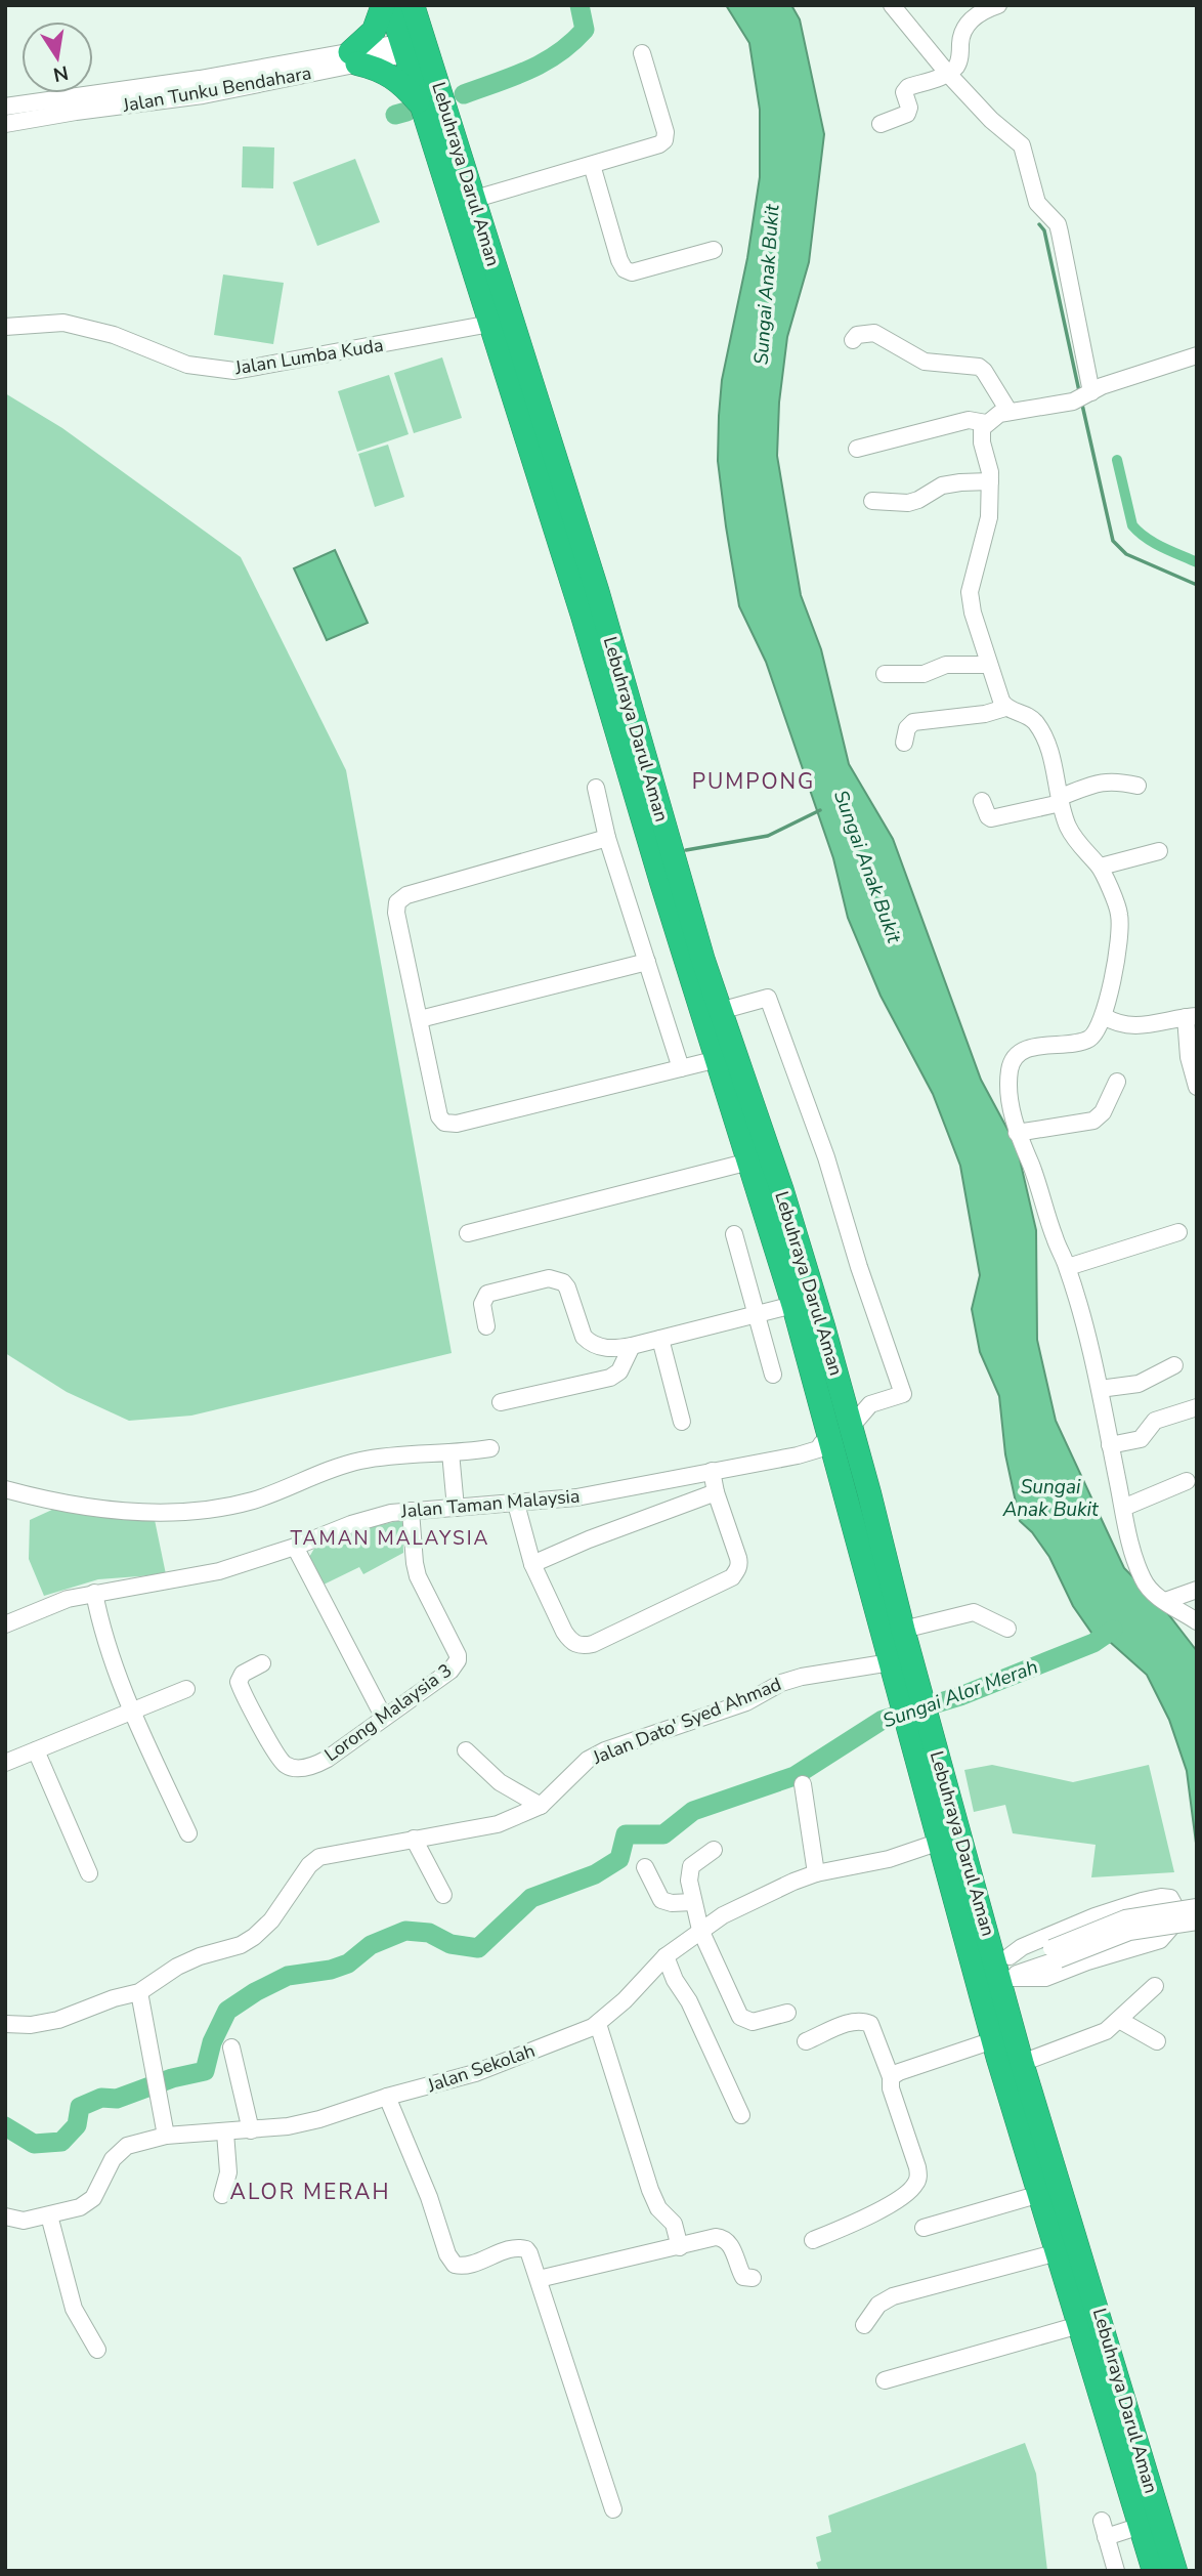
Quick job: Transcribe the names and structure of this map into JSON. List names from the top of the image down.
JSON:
{
  "streets": {
    "highway": ["Lebuhraya Darul Aman"],
    "street": [
      "Jalan Tunku Bendahara",
      "Jalan Lumba Kuda",
      "Jalan Taman Malaysia",
      "Lorong Malaysia 3",
      "Jalan Dato' Syed Ahmad",
      "Jalan Sekolah"
    ]
  },
  "crossings": [
    ["Jalan Tunku Bendahara", "Lebuhraya Darul Aman"],
    ["Lebuhraya Darul Aman", "Jalan Lumba Kuda"],
    ["Lebuhraya Darul Aman", "Jalan Taman Malaysia"],
    ["Lebuhraya Darul Aman", "Jalan Dato' Syed Ahmad"],
    ["Lebuhraya Darul Aman", "Jalan Sekolah"],
    ["Jalan Taman Malaysia", "Lorong Malaysia 3"]
  ],
  "districts": ["PUMPONG", "TAMAN MALAYSIA", "ALOR MERAH"],
  "water": ["Sungai Anak Bukit", "Sungai Alor Merah"],
  "north": "bottom"
}
